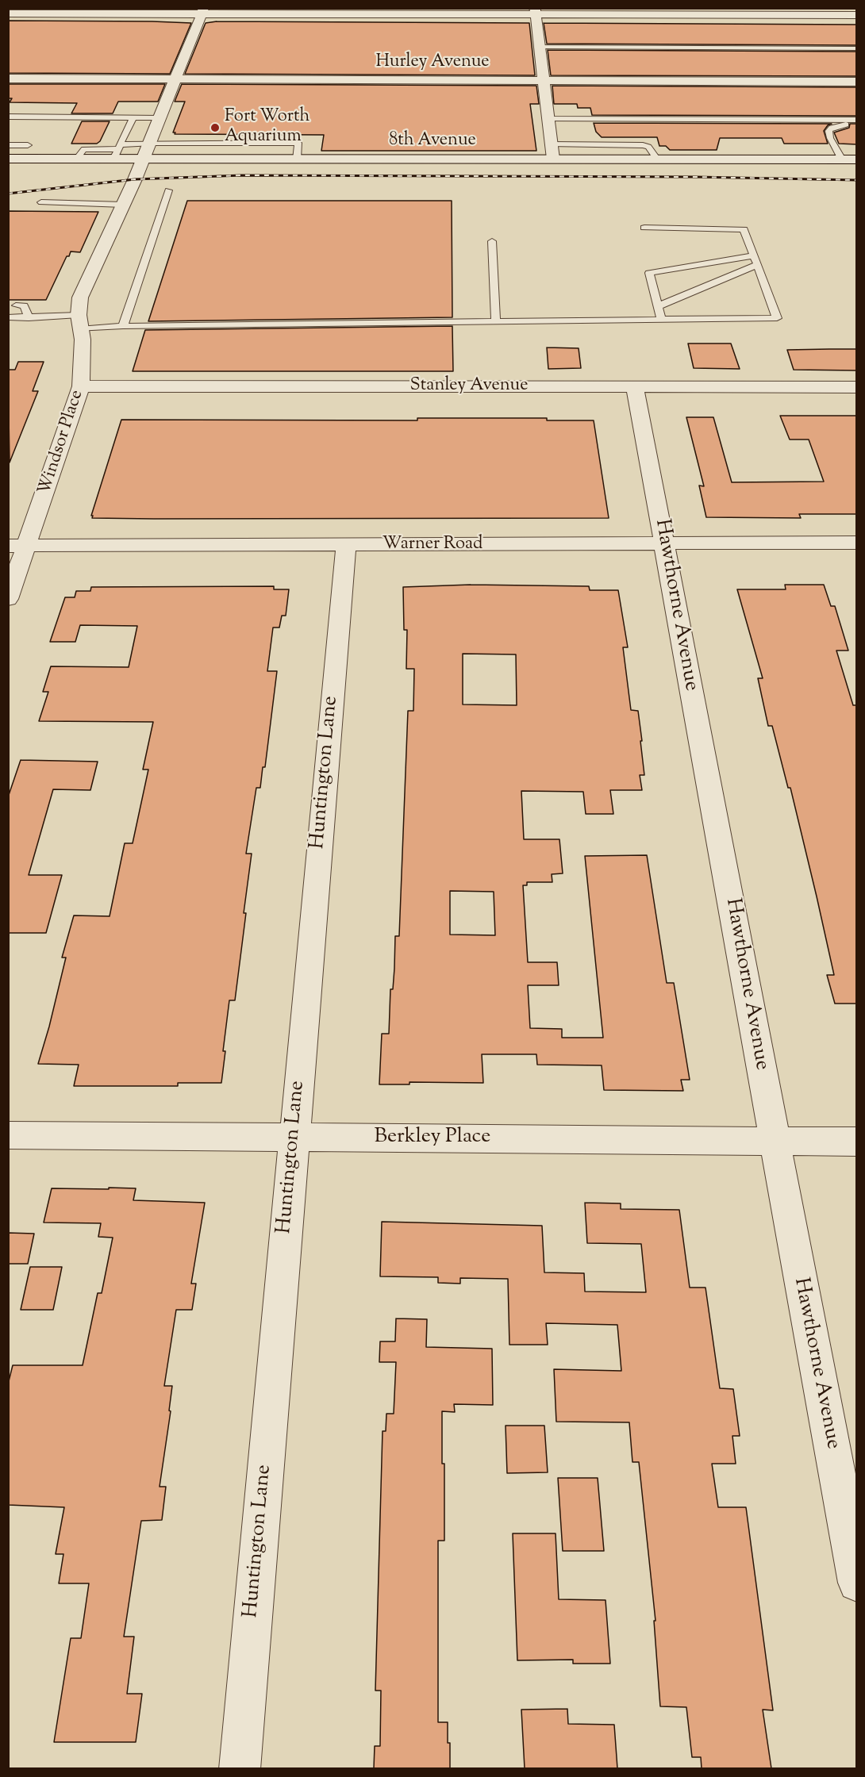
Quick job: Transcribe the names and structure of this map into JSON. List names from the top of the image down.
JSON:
{
  "streets": {
    "street": [
      "Hurley Avenue",
      "8th Avenue",
      "Stanley Avenue",
      "Windsor Place",
      "Warner Road",
      "Hawthorne Avenue",
      "Huntington Lane",
      "Berkley Place"
    ]
  },
  "crossings": [
    ["Hurley Avenue", "Windsor Place"],
    ["8th Avenue", "Windsor Place"],
    ["Stanley Avenue", "Windsor Place"],
    ["Stanley Avenue", "Hawthorne Avenue"],
    ["Windsor Place", "Warner Road"],
    ["Warner Road", "Hawthorne Avenue"],
    ["Warner Road", "Huntington Lane"],
    ["Hawthorne Avenue", "Berkley Place"],
    ["Huntington Lane", "Berkley Place"]
  ],
  "places": ["Fort Worth Aquarium"]
}
